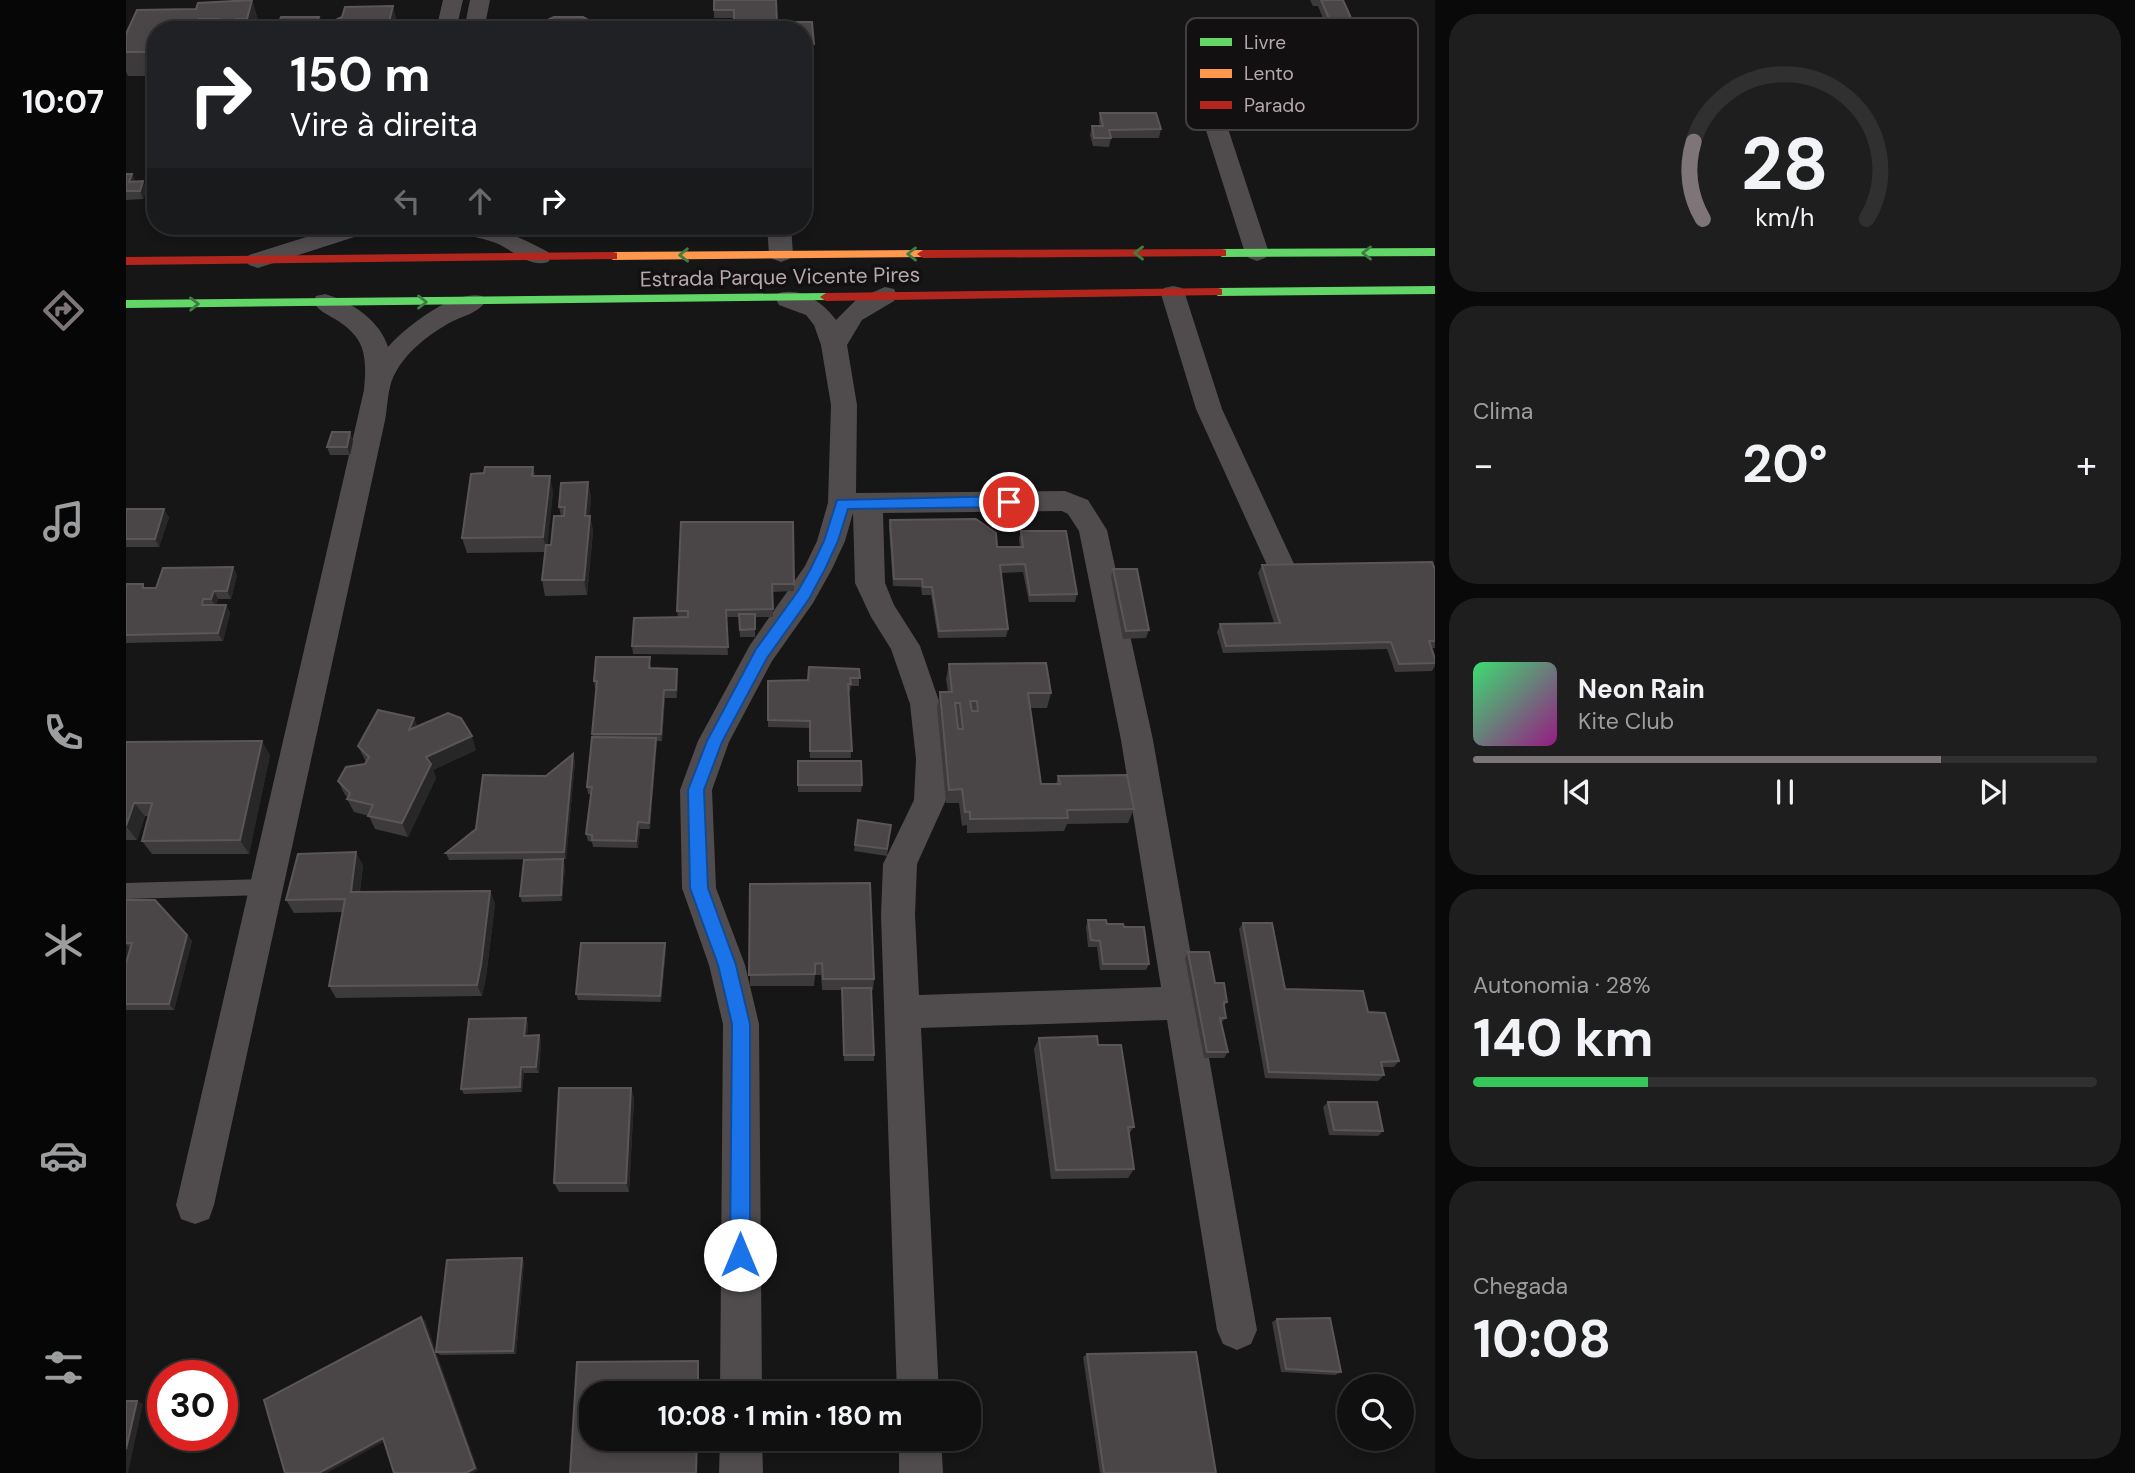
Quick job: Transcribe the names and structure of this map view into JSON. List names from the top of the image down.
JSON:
{
  "streets": {
    "main road": ["Estrada Parque Vicente Pires"]
  },
  "legend": ["Livre", "Lento", "Parado"],
  "page": {
    "tabs": "10:07",
    "turn": ["150 m", "Vire à direita"],
    "tile": [
      "Clima",
      ["Autonomia · 28%", "140 km"],
      ["Chegada", "10:08"]
    ],
    "heat": ["−", "20°", "+"],
    "song": ["Neon Rain", "Kite Club"],
    "limit": "30",
    "trip": "10:08 · 1 min · 180 m",
    "gauge": ["28", "km/h"]
  }
}
